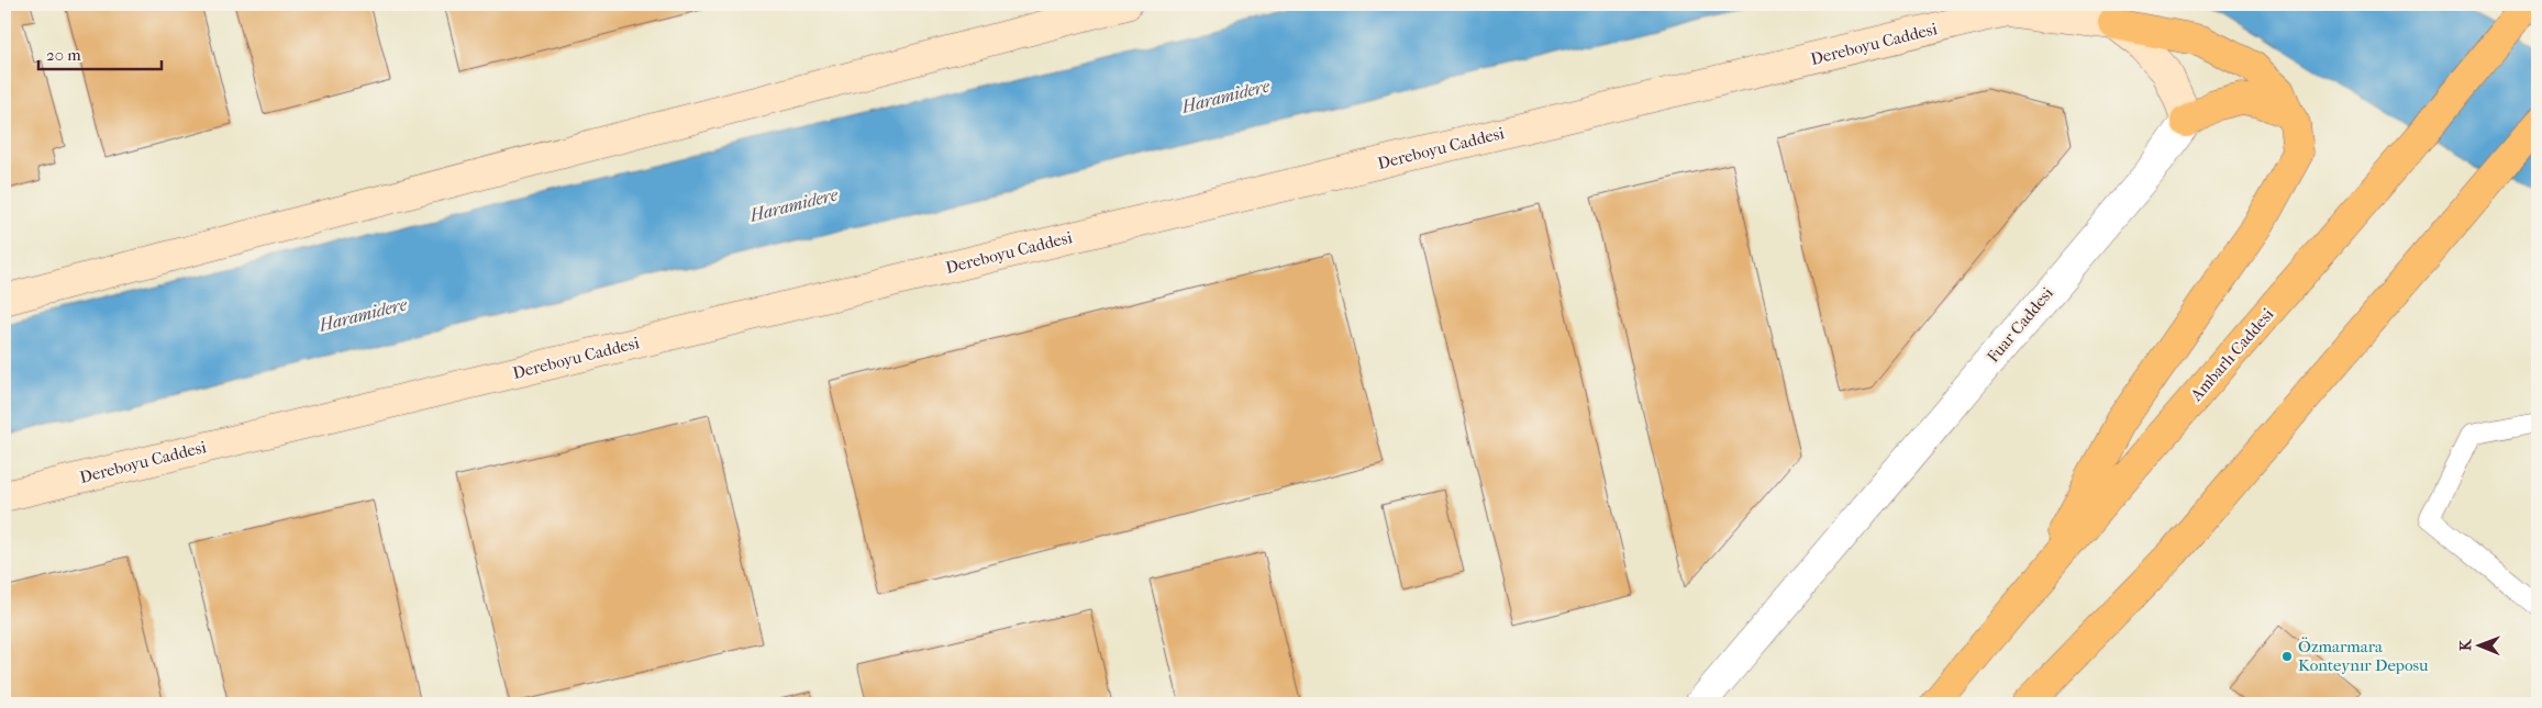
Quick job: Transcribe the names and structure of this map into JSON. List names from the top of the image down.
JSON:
{
  "streets": {
    "main road": ["Ambarlı Caddesi"],
    "street": ["Dereboyu Caddesi", "Fuar Caddesi"]
  },
  "water": ["Haramidere"],
  "places": ["Özmarmara Konteynır Deposu"],
  "scale_bar": "20 m",
  "north": "left"
}
